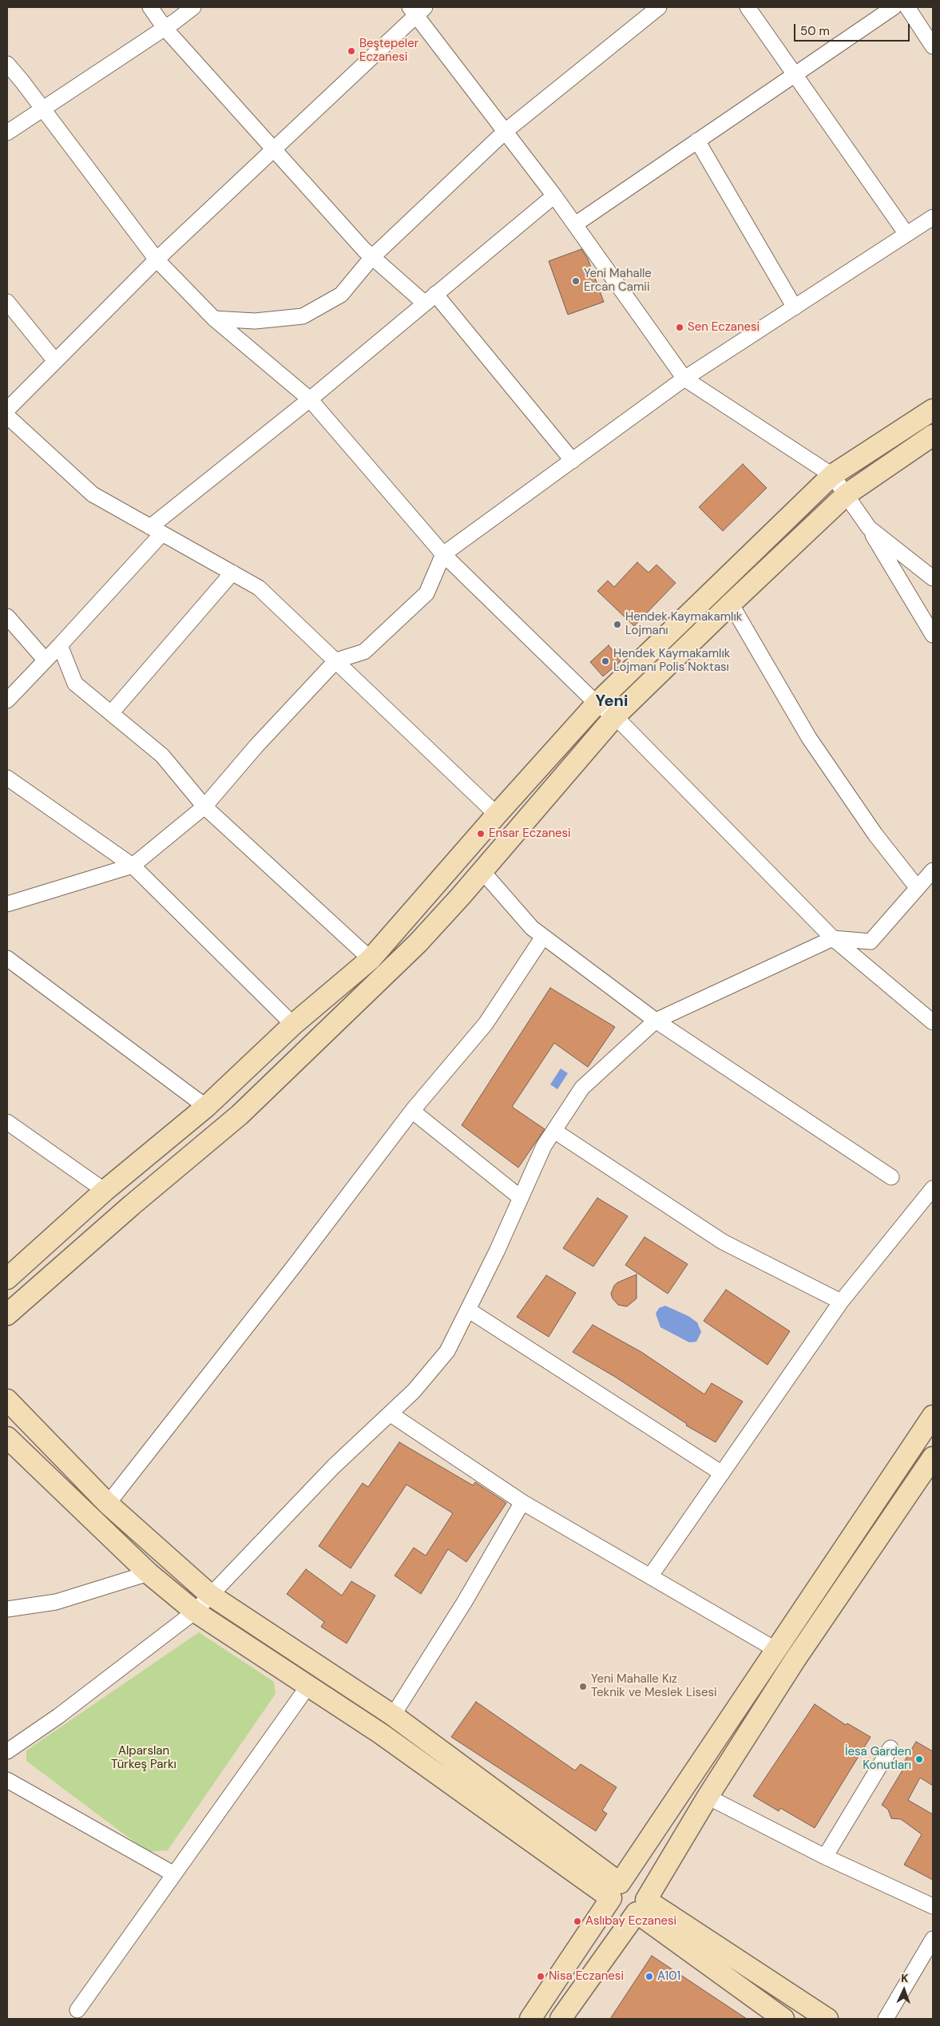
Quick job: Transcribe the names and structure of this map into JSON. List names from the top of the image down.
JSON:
{
  "districts": ["Yeni"],
  "parks": ["Alparslan Türkeş Parkı"],
  "places": [
    "Beştepeler Eczanesi",
    "Yeni Mahalle Ercan Camii",
    "Sen Eczanesi",
    "Hendek Kaymakamlık Lojmanı",
    "Hendek Kaymakamlık Lojmanı Polis Noktası",
    "Ensar Eczanesi",
    "Yeni Mahalle Kız Teknik ve Meslek Lisesi",
    "İesa Garden Konutları",
    "Aslıbay Eczanesi",
    "Nisa Eczanesi",
    "A101"
  ],
  "scale_bar": "50 m",
  "north": "top"
}
